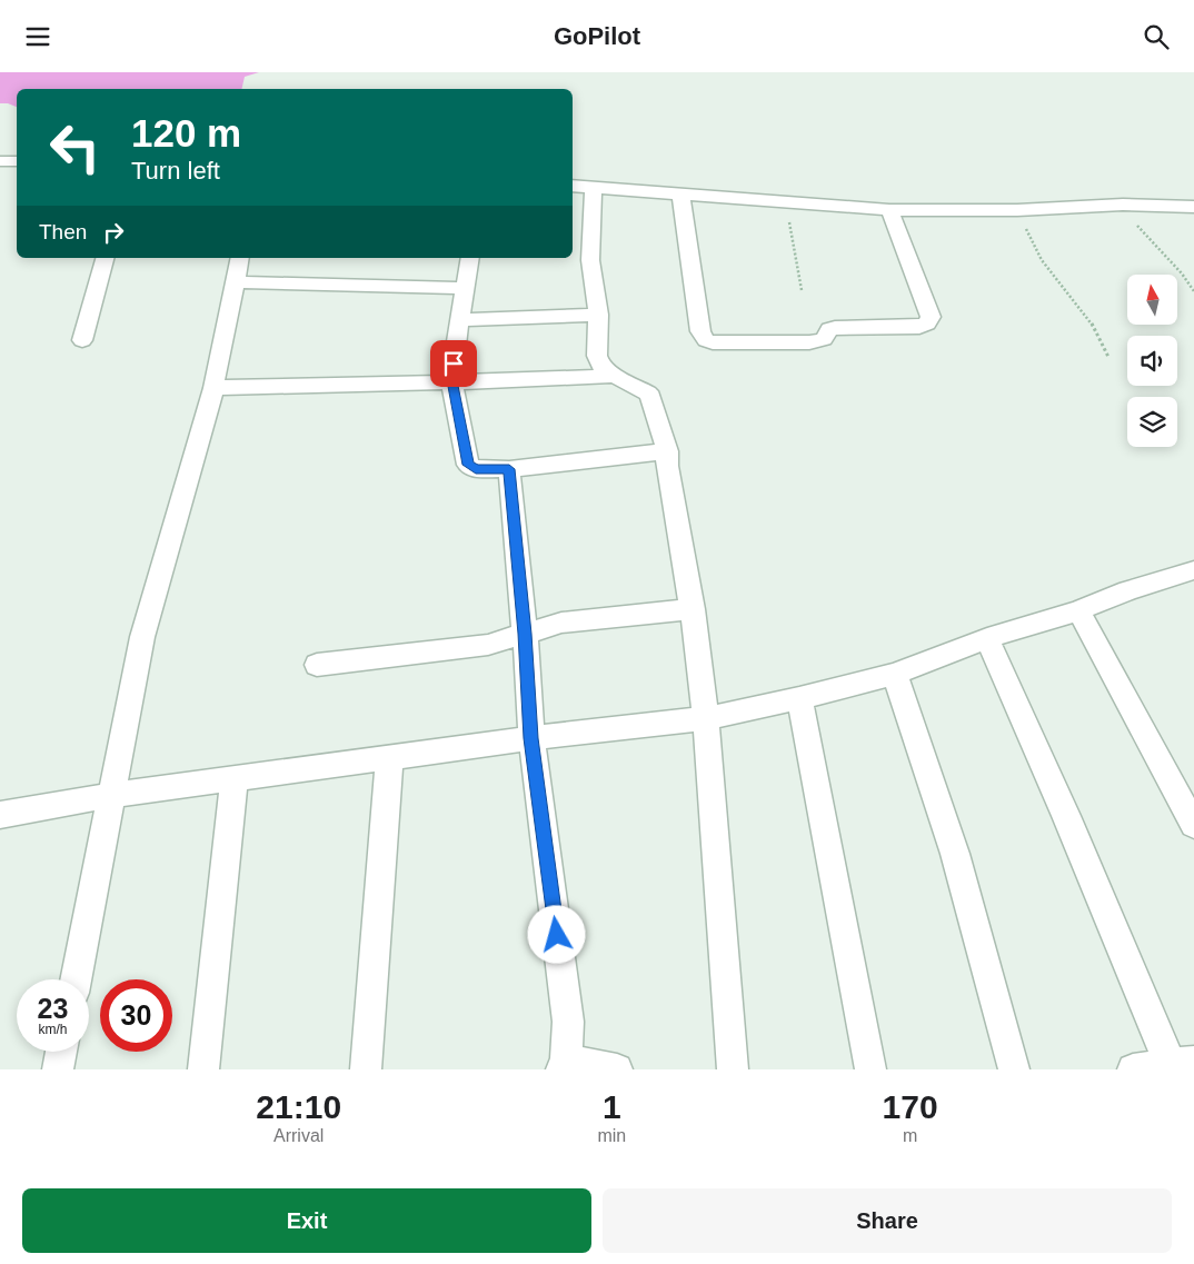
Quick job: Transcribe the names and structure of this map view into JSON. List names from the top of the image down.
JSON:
{
  "north": "top",
  "page": {
    "header": "GoPilot",
    "turn": ["120 m", "Turn left"],
    "then": "Then",
    "speed": "23 km/h",
    "limit": "30",
    "eta": [
      "21:10",
      "Arrival",
      "1",
      "min",
      "170",
      "m"
    ],
    "buttons": ["Exit", "Share"]
  }
}
